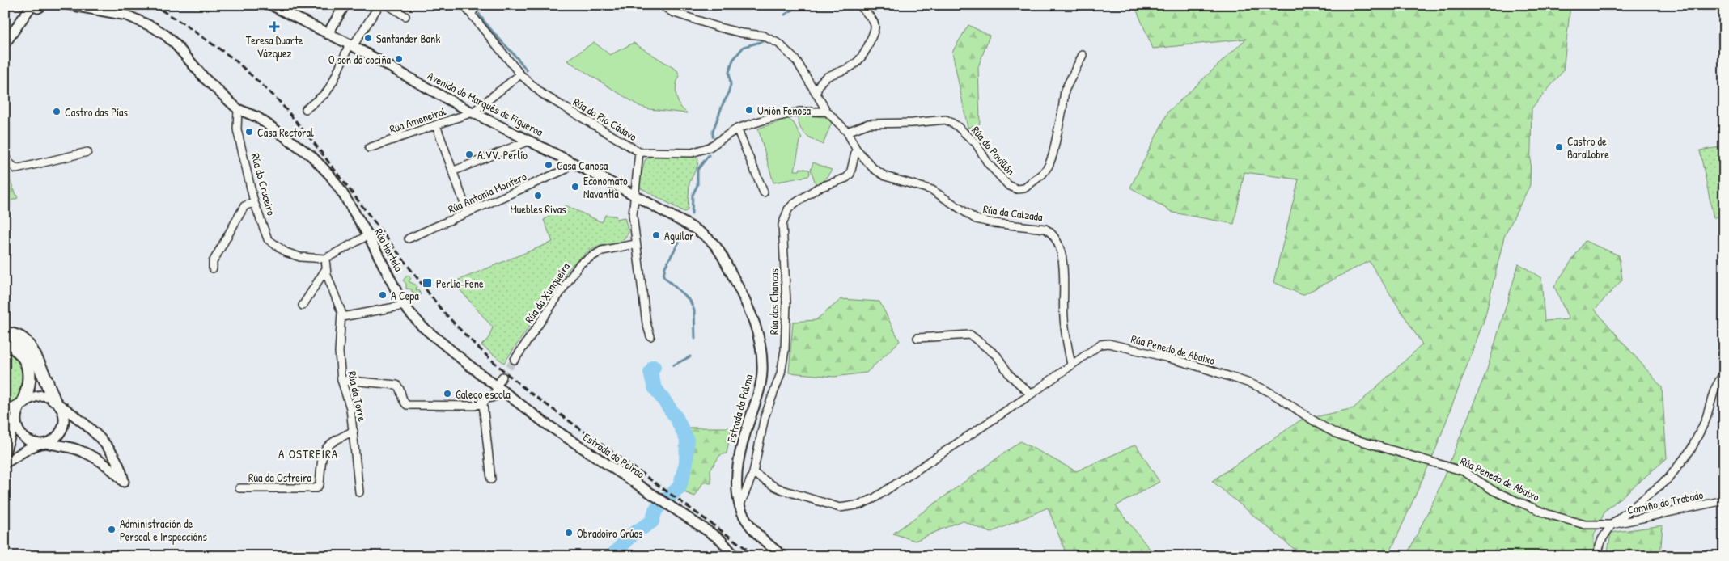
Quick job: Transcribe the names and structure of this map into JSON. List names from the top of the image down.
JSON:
{
  "streets": {
    "street": [
      "Avenida do Marqués de Figueroa",
      "Rúa do Río Cádavo",
      "Rúa Ameneiral",
      "Rúa do Pavillón",
      "Rúa do Cruceiro",
      "Rúa Antonia Montero",
      "Rúa da Calzada",
      "Rúa Hortela",
      "Rúa da Xunqueira",
      "Rúa das Chancas",
      "Rúa Penedo de Abaixo",
      "Rúa da Torre",
      "Estrada da Palma",
      "Estrada do Peirao",
      "Rúa da Ostreira",
      "Camiño do Trabado"
    ]
  },
  "crossings": [
    ["Avenida do Marqués de Figueroa", "Rúa Ameneiral"],
    ["Avenida do Marqués de Figueroa", "Rúa Antonia Montero"],
    ["Avenida do Marqués de Figueroa", "Estrada da Palma"],
    ["Rúa do Cruceiro", "Rúa Hortela"],
    ["Rúa do Cruceiro", "Rúa da Torre"],
    ["Rúa da Calzada", "Rúa das Chancas"],
    ["Rúa da Calzada", "Rúa Penedo de Abaixo"],
    ["Rúa Hortela", "Estrada do Peirao"],
    ["Rúa das Chancas", "Rúa Penedo de Abaixo"],
    ["Rúa das Chancas", "Estrada da Palma"],
    ["Rúa Penedo de Abaixo", "Camiño do Trabado"],
    ["Rúa da Torre", "Rúa da Ostreira"]
  ],
  "districts": ["A OSTREIRA"],
  "places": {
    "health": ["Teresa Duarte Vázquez"],
    "other": [
      "Santander Bank",
      "O son da cociña",
      "Unión Fenosa",
      "Castro das Pías",
      "Casa Rectoral",
      "Castro de Barallobre",
      "A.VV. Perlío",
      "Casa Canosa",
      "Economato Navantia",
      "Muebles Rivas",
      "Aguilar",
      "A Cepa",
      "Galego escola",
      "Administración de Persoal e Inspeccións",
      "Obradoiro Grúas"
    ],
    "transit": ["Perlío-Fene"]
  }
}
